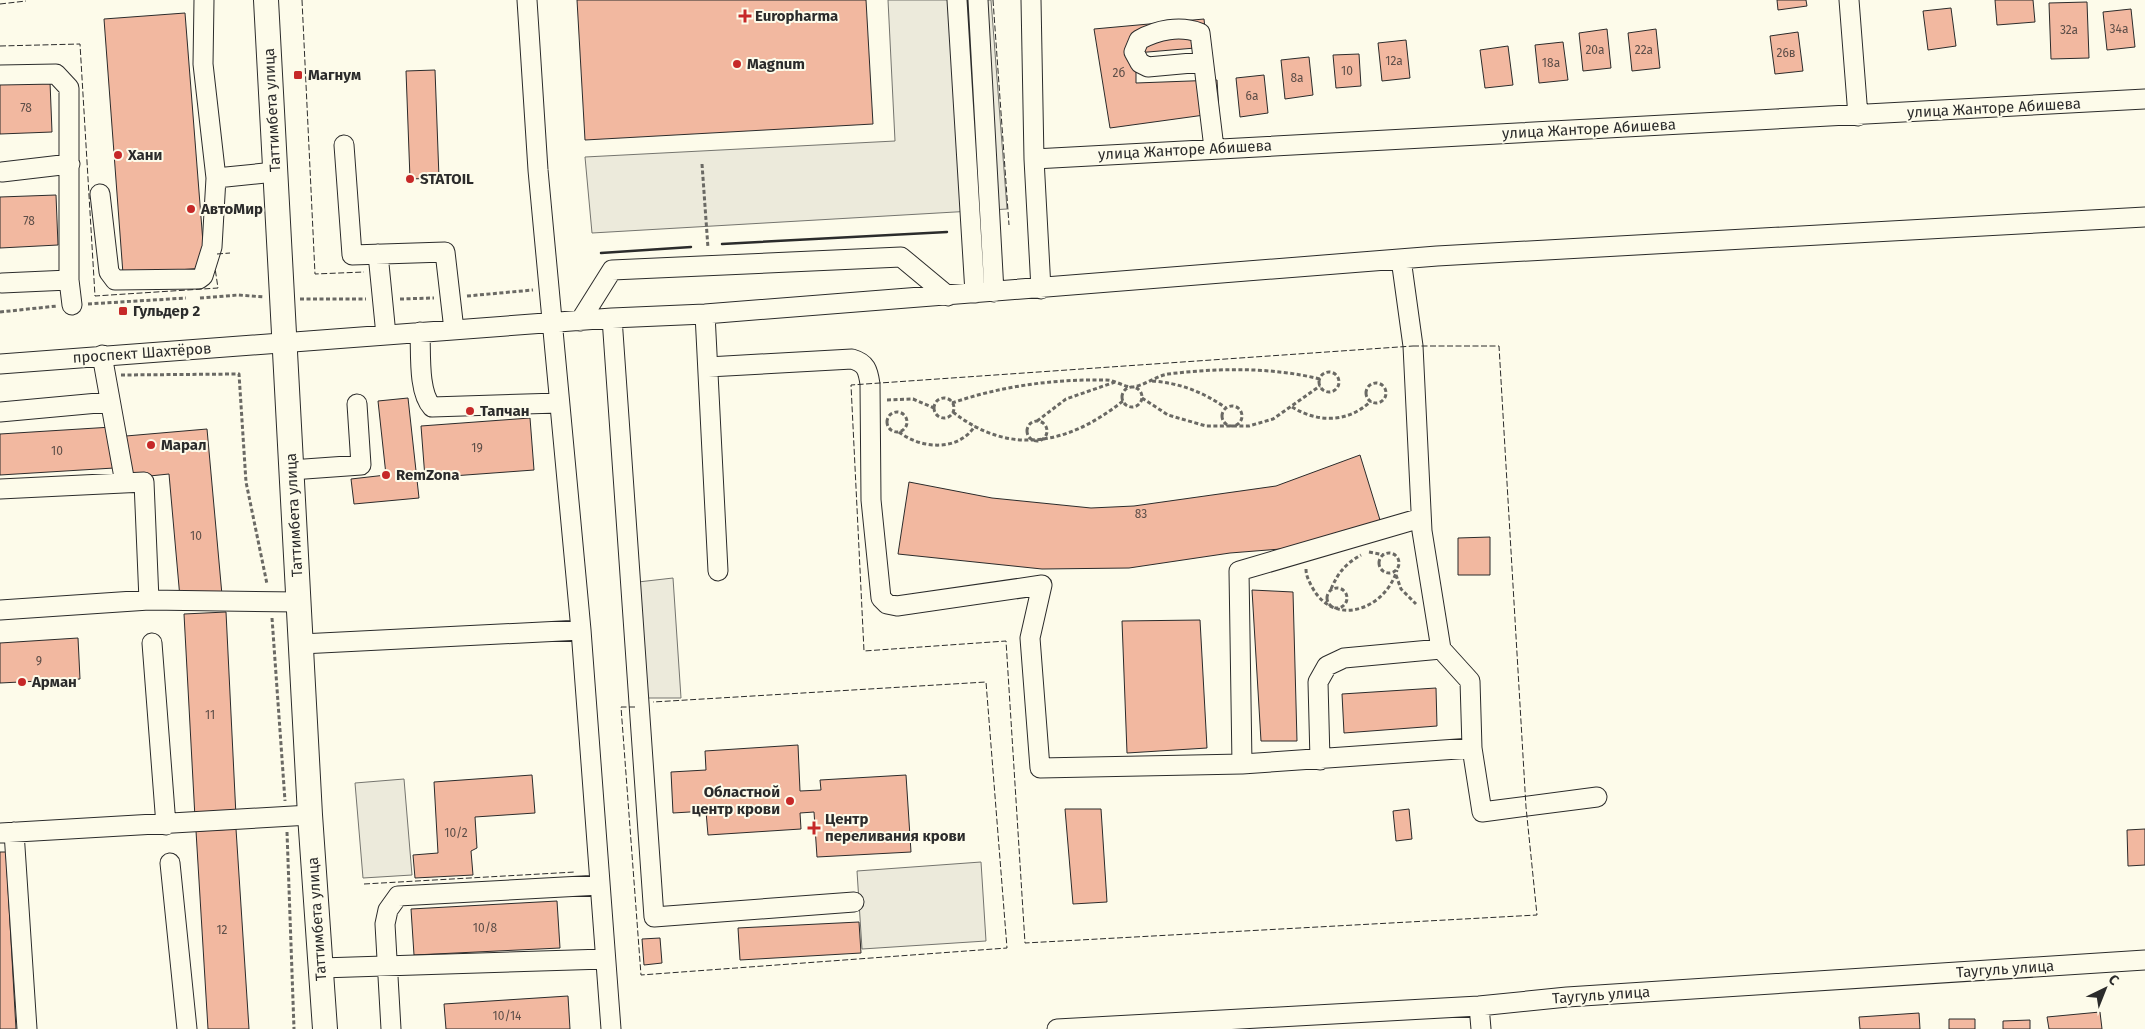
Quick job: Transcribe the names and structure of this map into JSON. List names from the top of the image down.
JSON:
{
  "streets": {
    "main road": ["Таттимбета улица"],
    "street": ["улица Жанторе Абишева", "проспект Шахтёров", "Таугуль улица"]
  },
  "crossings": [
    ["Таттимбета улица", "проспект Шахтёров"]
  ],
  "places": {
    "health": ["Europharma", "Центр переливания крови"],
    "other": [
      "Magnum",
      "Хани",
      "STATOIL",
      "АвтоМир",
      "Тапчан",
      "Марал",
      "RemZona",
      "Арман",
      "Областной центр крови"
    ],
    "transit": ["Магнум", "Гульдер 2"]
  },
  "house_numbers": [
    "34а",
    "32а",
    "20а",
    "22а",
    "26в",
    "12а",
    "18а",
    "10",
    "2б",
    "8а",
    "6а",
    "78",
    "78",
    "19",
    "10",
    "83",
    "10",
    "9",
    "11",
    "10/2",
    "10/8",
    "12",
    "10/14"
  ],
  "north": "top right"
}
